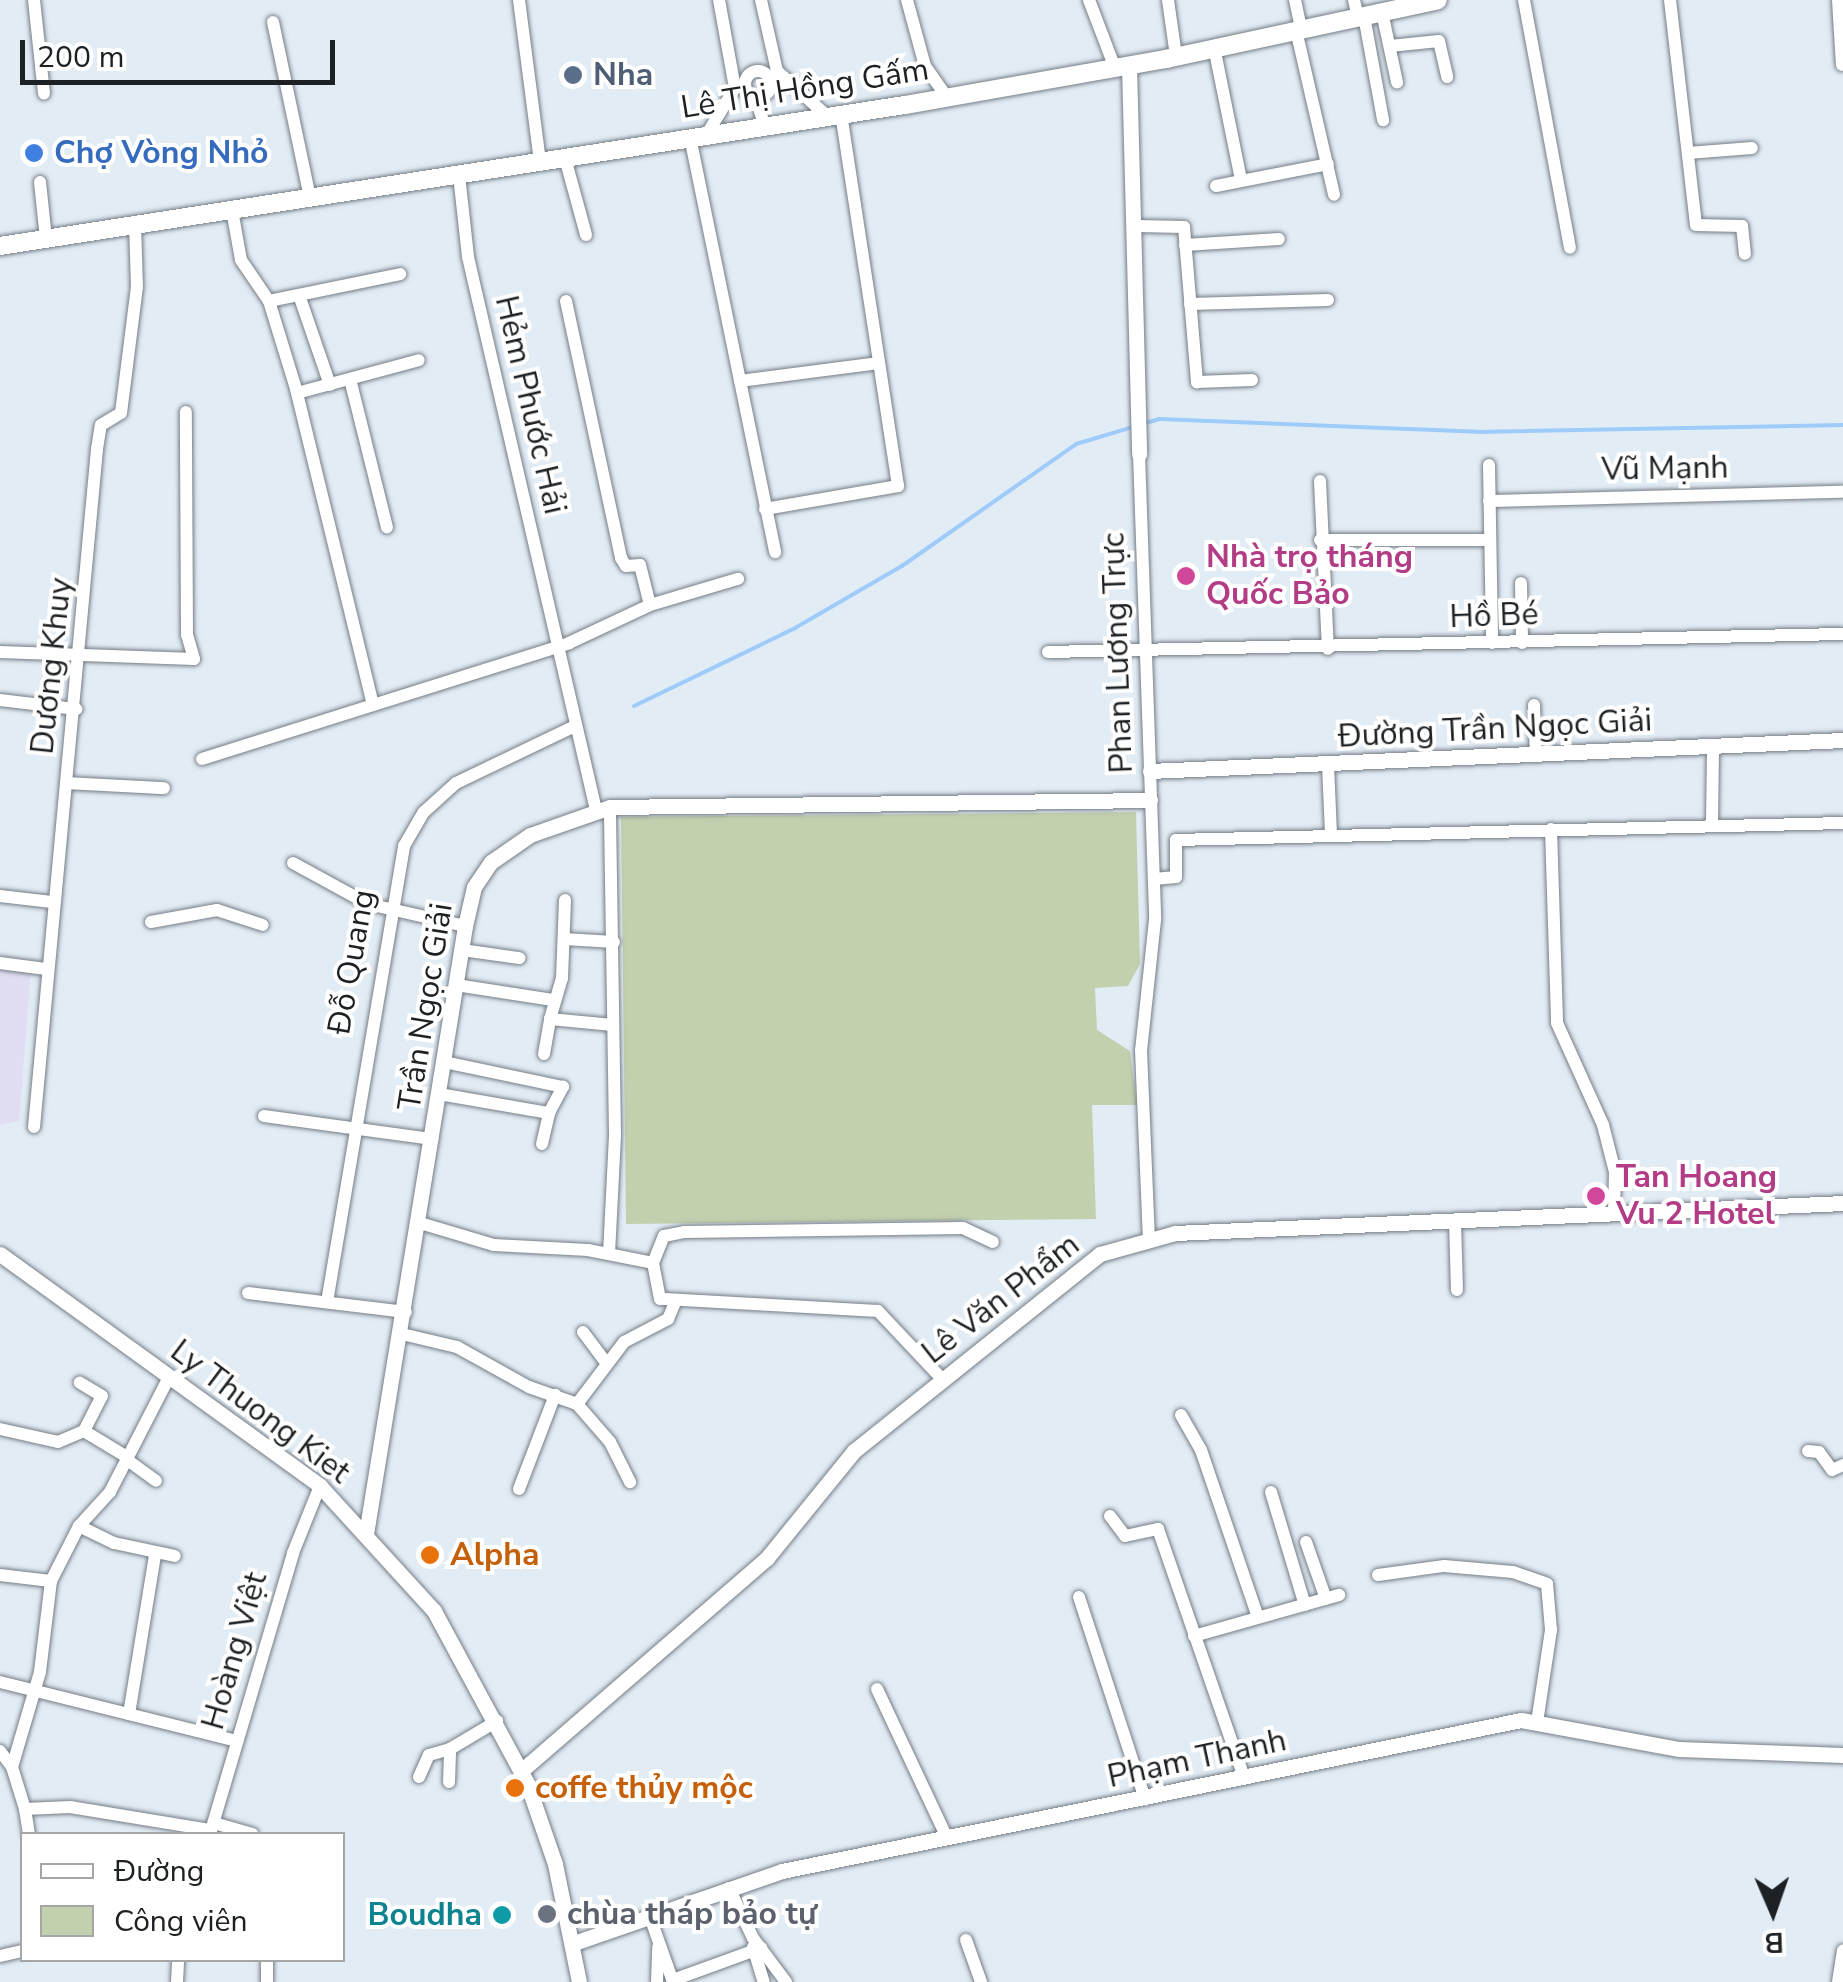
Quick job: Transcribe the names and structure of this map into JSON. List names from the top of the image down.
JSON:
{
  "streets": {
    "main road": ["Lê Thị Hồng Gấm"],
    "street": [
      "Hẻm Phước Hải",
      "Vũ Mạnh",
      "Hồ Bé",
      "Phan Lương Trực",
      "Dương Khuy",
      "Đường Trần Ngọc Giải",
      "Đỗ Quang",
      "Trần Ngọc Giải",
      "Lê Văn Phẩm",
      "Ly Thuong Kiet",
      "Hoàng Việt",
      "Phạm Thanh"
    ]
  },
  "crossings": [
    ["Lê Thị Hồng Gấm", "Hẻm Phước Hải"],
    ["Lê Thị Hồng Gấm", "Phan Lương Trực"],
    ["Lê Thị Hồng Gấm", "Dương Khuy"],
    ["Hẻm Phước Hải", "Đỗ Quang"],
    ["Hẻm Phước Hải", "Trần Ngọc Giải"],
    ["Hồ Bé", "Phan Lương Trực"],
    ["Phan Lương Trực", "Đường Trần Ngọc Giải"],
    ["Phan Lương Trực", "Trần Ngọc Giải"],
    ["Phan Lương Trực", "Lê Văn Phẩm"],
    ["Trần Ngọc Giải", "Ly Thuong Kiet"],
    ["Lê Văn Phẩm", "Ly Thuong Kiet"],
    ["Ly Thuong Kiet", "Hoàng Việt"],
    ["Ly Thuong Kiet", "Phạm Thanh"]
  ],
  "places": [
    "Nha",
    "Chợ Vòng Nhỏ",
    "Nhà trọ tháng Quốc Bảo",
    "Tan Hoang Vu 2 Hotel",
    "Alpha",
    "coffe thủy mộc",
    "chùa tháp bảo tự",
    "Boudha"
  ],
  "legend": ["Đường", "Công viên"],
  "scale_bar": "200 m",
  "north": "bottom"
}
